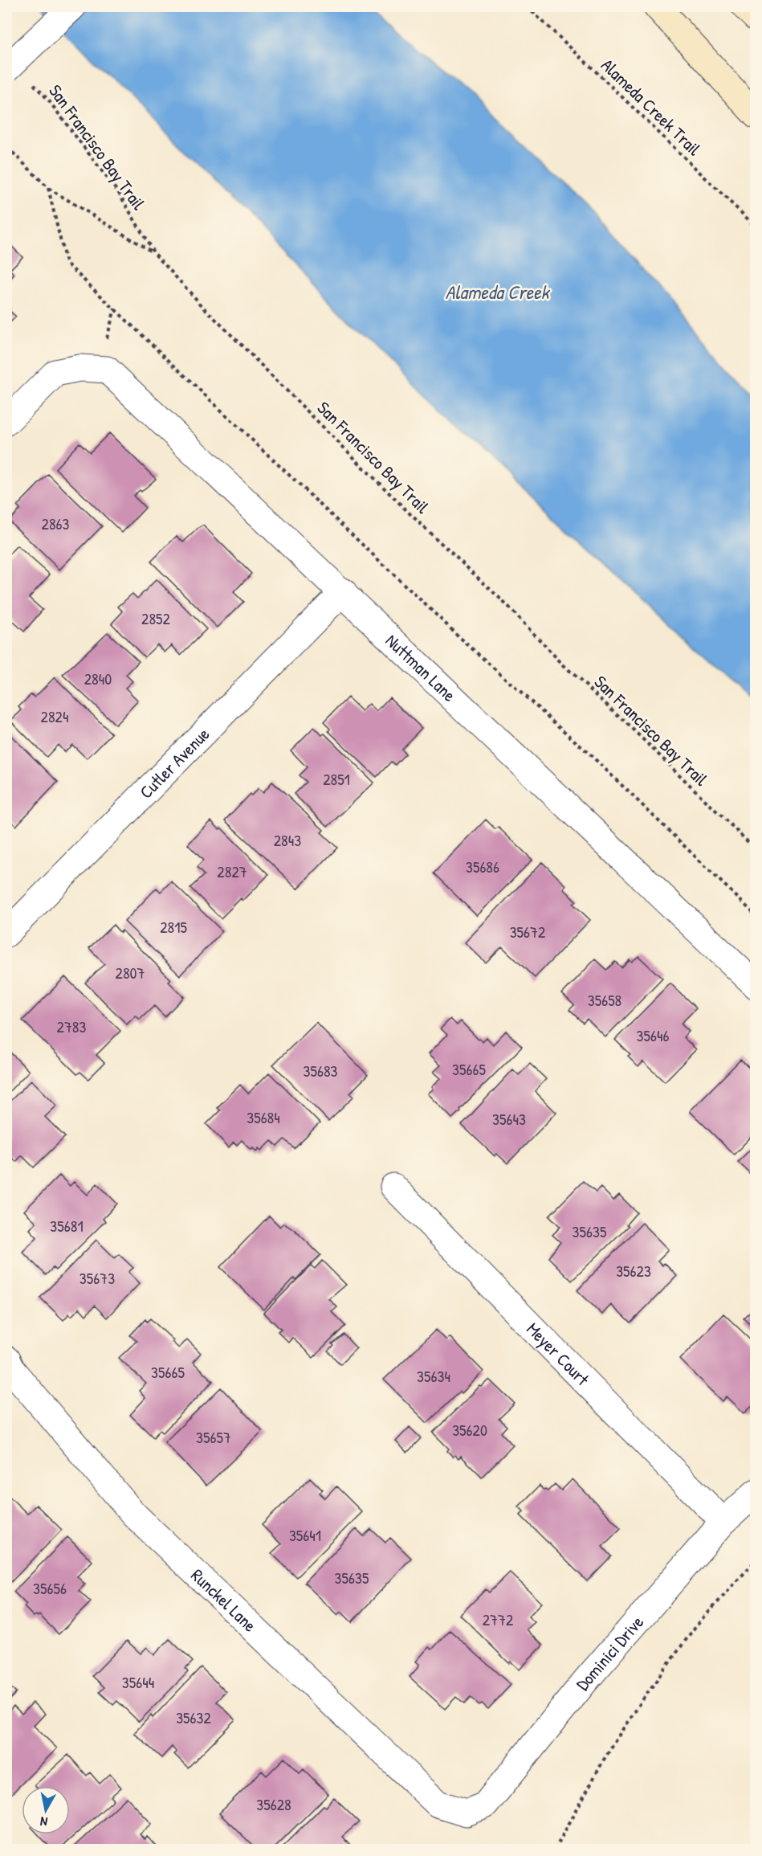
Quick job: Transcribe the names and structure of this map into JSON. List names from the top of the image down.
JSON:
{
  "streets": {
    "street": [
      "Nuttman Lane",
      "Cutler Avenue",
      "Meyer Court",
      "Runckel Lane",
      "Dominici Drive"
    ],
    "path": ["Alameda Creek Trail", "San Francisco Bay Trail"]
  },
  "crossings": [
    ["Nuttman Lane", "Cutler Avenue"],
    ["Meyer Court", "Dominici Drive"],
    ["Runckel Lane", "Dominici Drive"]
  ],
  "water": ["Alameda Creek"],
  "house_numbers": [
    "2863",
    "2852",
    "2840",
    "2824",
    "2851",
    "2843",
    "35686",
    "2827",
    "2815",
    "35672",
    "2807",
    "35658",
    "2783",
    "35646",
    "35665",
    "35683",
    "35684",
    "35643",
    "35681",
    "35635",
    "35623",
    "35673",
    "35665",
    "35634",
    "35620",
    "35657",
    "35641",
    "35635",
    "35656",
    "2772",
    "35644",
    "35632",
    "35628"
  ],
  "north": "bottom"
}
